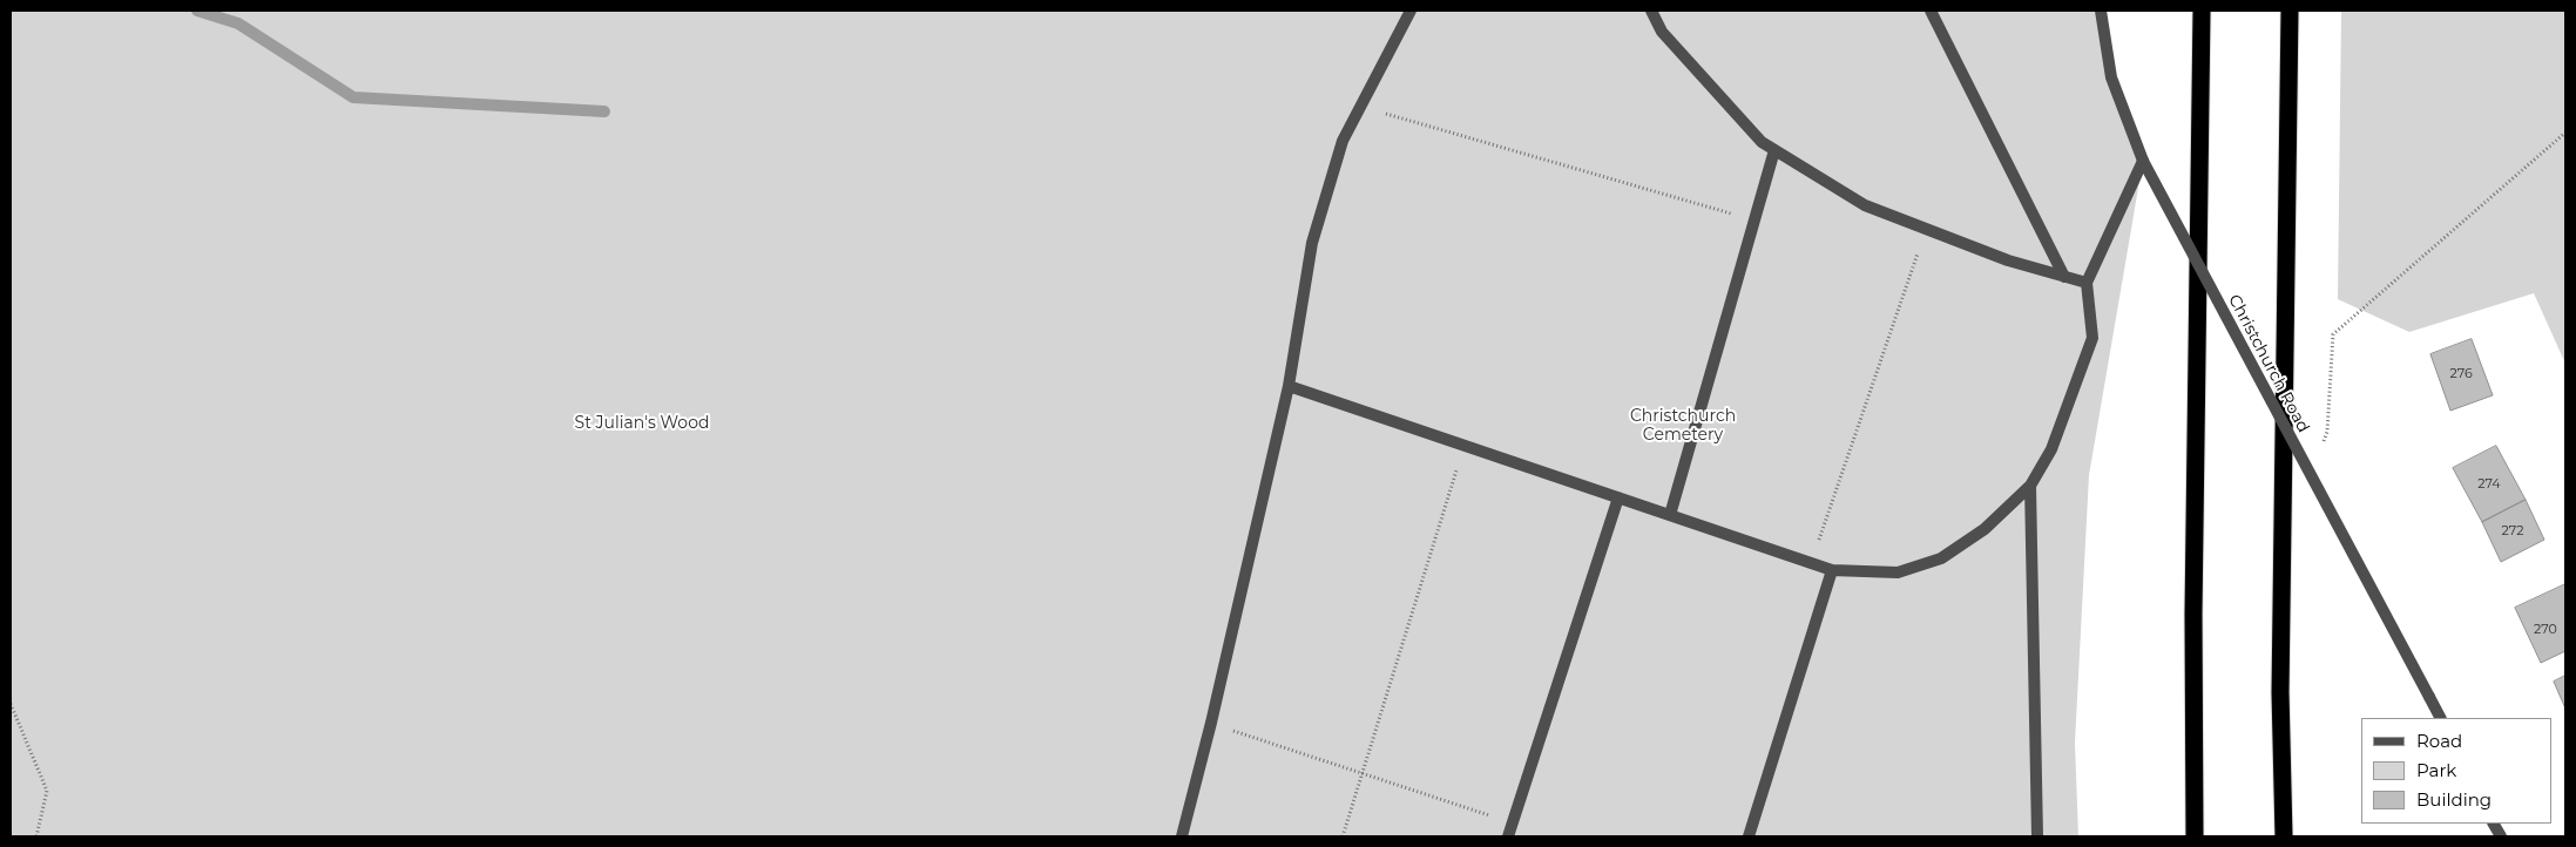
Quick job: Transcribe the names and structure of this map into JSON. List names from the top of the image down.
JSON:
{
  "streets": {
    "street": ["Christchurch Road"]
  },
  "parks": ["Christchurch Cemetery", "St Julian's Wood"],
  "house_numbers": [
    "276",
    "274",
    "272",
    "270"
  ],
  "legend": ["Road", "Park", "Building"]
}
